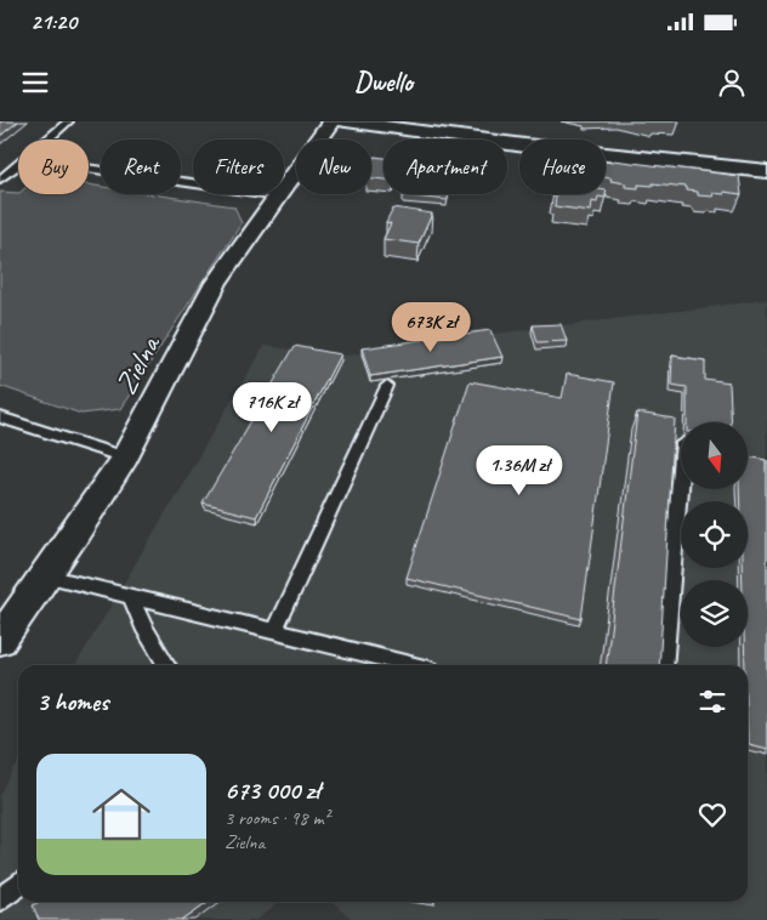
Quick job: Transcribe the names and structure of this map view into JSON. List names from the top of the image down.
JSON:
{
  "streets": {
    "street": ["Zielna"]
  },
  "north": "bottom",
  "page": {
    "status": "21:20",
    "header": "Dwello",
    "chip": [
      "Buy",
      "Rent",
      "Filters",
      "New",
      "Apartment",
      "House"
    ],
    "price": ["673K zł", "716K zł", "1.36M zł"],
    "heading": "3 homes",
    "list": [
      {
        "name": "673 000 zł",
        "note": "3 rooms · 98 m² · Zielna"
      }
    ]
  }
}
